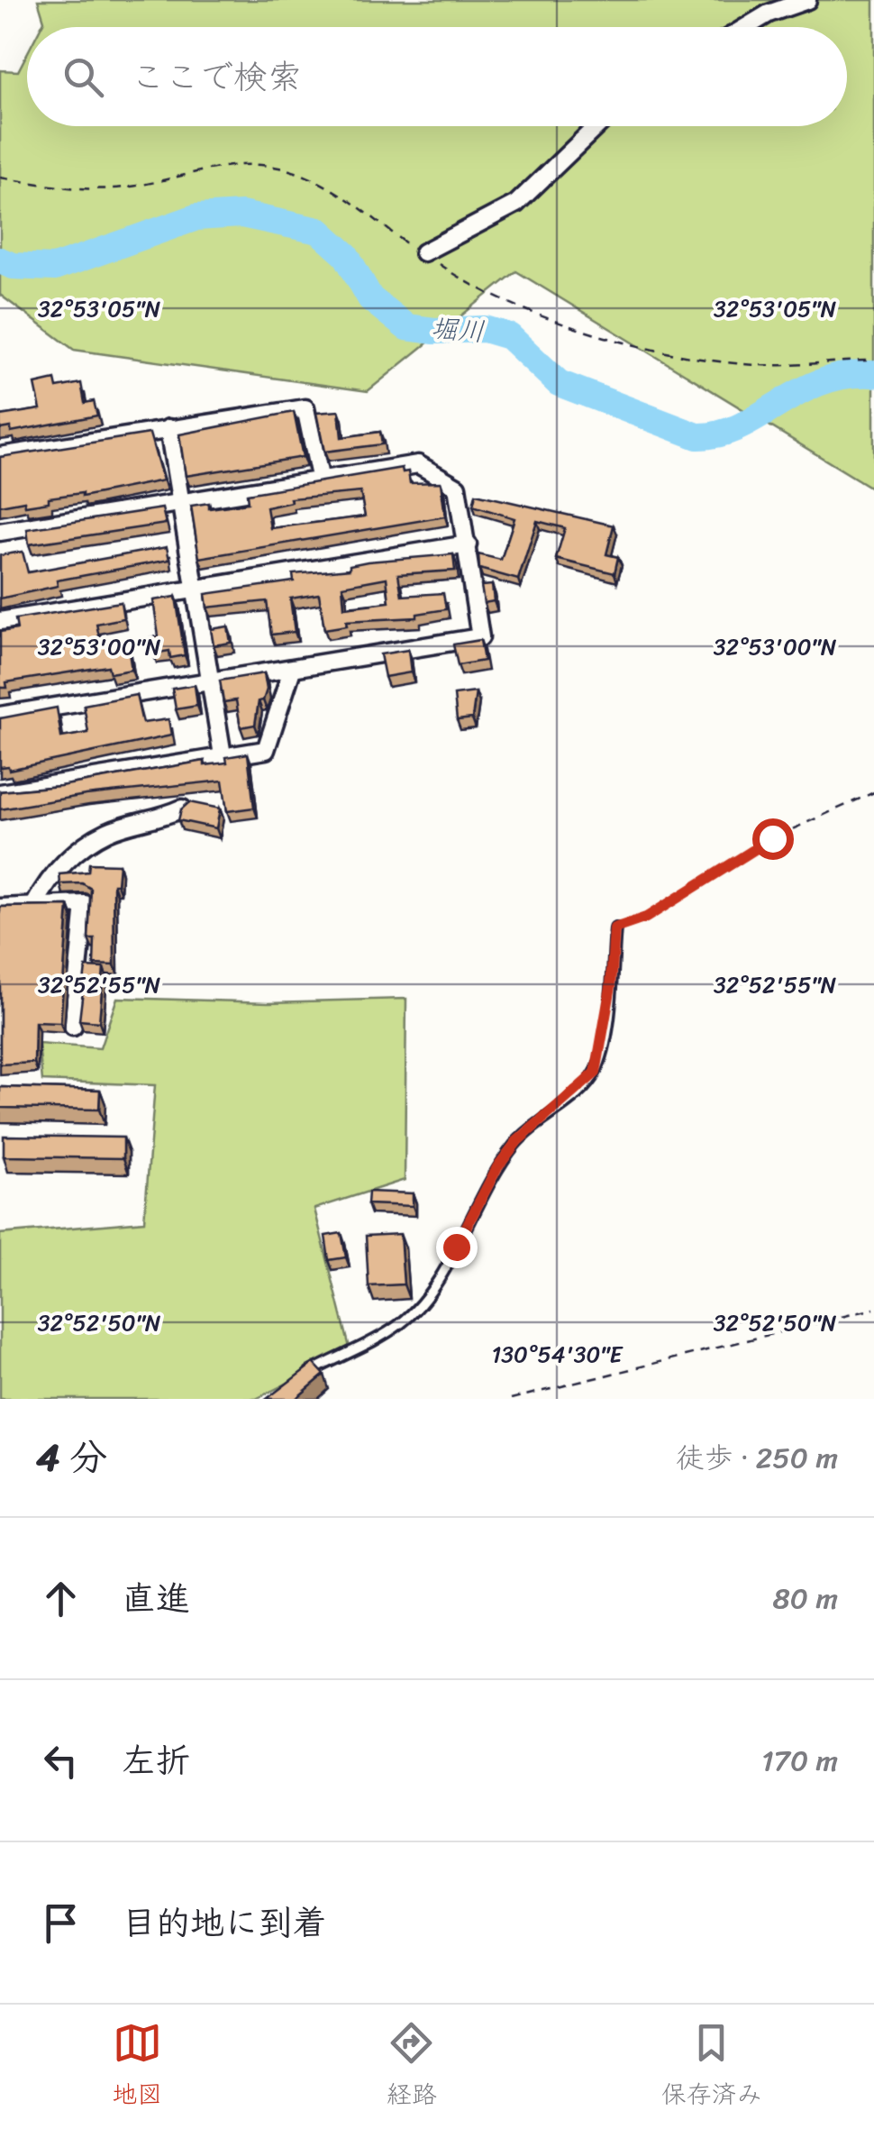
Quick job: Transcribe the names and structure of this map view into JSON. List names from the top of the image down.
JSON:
{
  "water": ["堀川"],
  "page": {
    "search": "ここで検索",
    "heading": ["4 分", "徒歩 · 250 m"],
    "list": [
      ["直進", "80 m"],
      ["左折", "170 m"],
      "目的地に到着"
    ],
    "nav": ["地図", "経路", "保存済み"]
  },
  "coordinates": [
    "32°53'05\"N",
    "32°53'00\"N",
    "32°52'55\"N",
    "32°52'50\"N",
    "130°54'30\"E"
  ]
}
